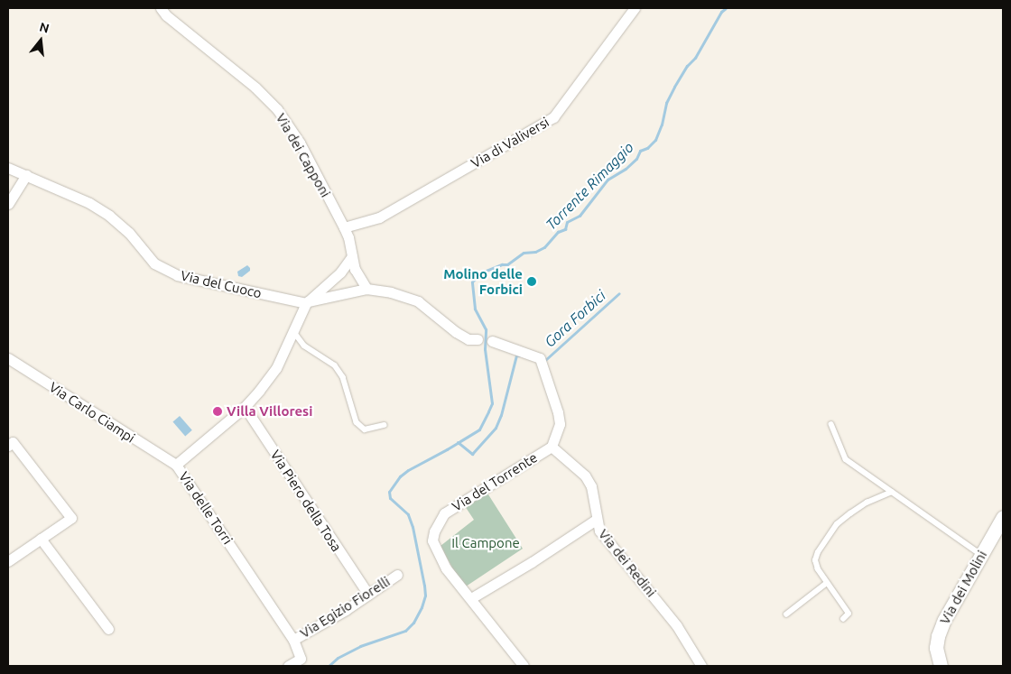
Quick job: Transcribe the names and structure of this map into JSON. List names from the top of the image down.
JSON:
{
  "streets": {
    "street": [
      "Via di Valiversi",
      "Via dei Capponi",
      "Via del Cuoco",
      "Via Carlo Ciampi",
      "Via del Torrente",
      "Via Piero della Tosa",
      "Via delle Torri",
      "Via dei Redini",
      "Via dei Molini",
      "Via Egizio Fiorelli"
    ]
  },
  "crossings": [
    ["Via di Valiversi", "Via dei Capponi"],
    ["Via dei Capponi", "Via delle Torri"],
    ["Via del Cuoco", "Via delle Torri"],
    ["Via Carlo Ciampi", "Via delle Torri"],
    ["Via del Torrente", "Via dei Redini"],
    ["Via Piero della Tosa", "Via delle Torri"],
    ["Via Piero della Tosa", "Via Egizio Fiorelli"],
    ["Via delle Torri", "Via Egizio Fiorelli"]
  ],
  "water": ["Torrente Rimaggio", "Gora Forbici"],
  "parks": ["Il Campone"],
  "places": ["Molino delle Forbici", "Villa Villoresi"],
  "north": "top"
}
